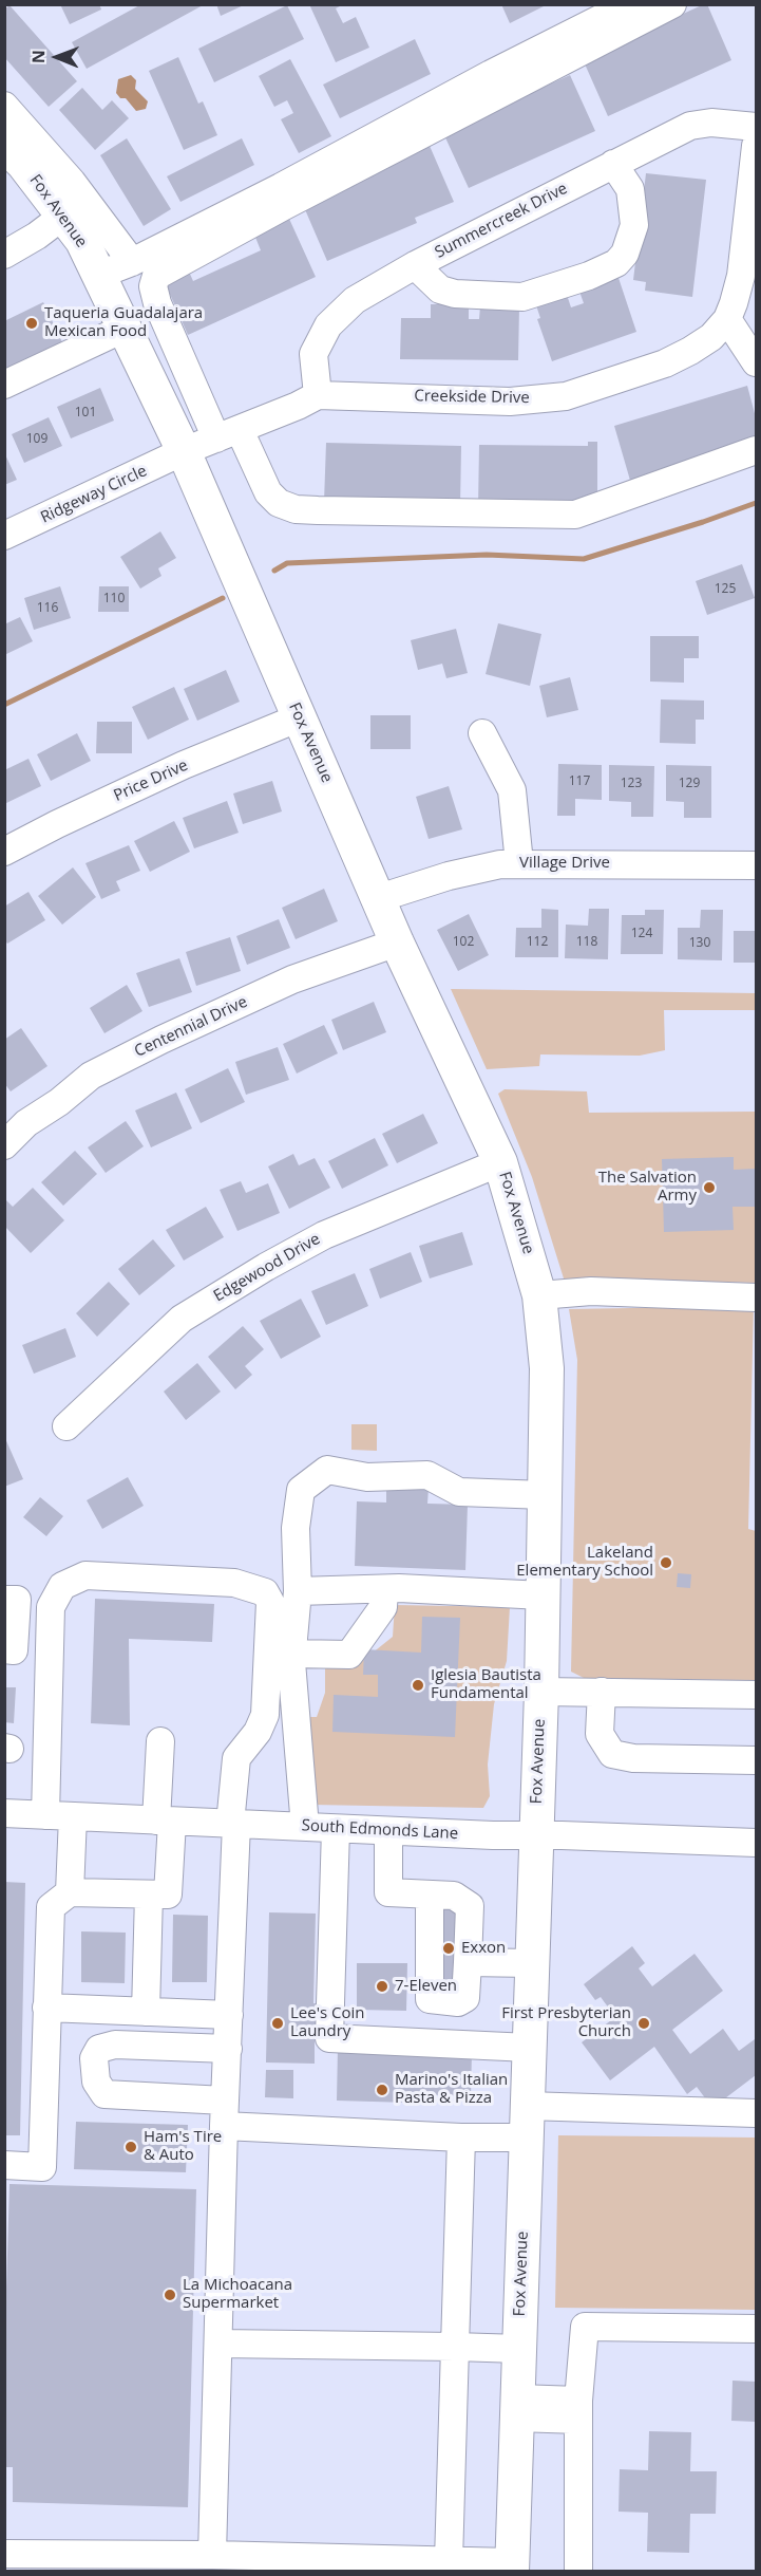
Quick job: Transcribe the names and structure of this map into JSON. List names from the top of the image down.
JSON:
{
  "streets": {
    "main road": ["Fox Avenue"],
    "street": [
      "Summercreek Drive",
      "Creekside Drive",
      "Ridgeway Circle",
      "Price Drive",
      "Village Drive",
      "Centennial Drive",
      "Edgewood Drive",
      "South Edmonds Lane"
    ]
  },
  "crossings": [
    ["Fox Avenue", "Creekside Drive"],
    ["Fox Avenue", "Ridgeway Circle"],
    ["Fox Avenue", "Price Drive"],
    ["Fox Avenue", "Village Drive"],
    ["Fox Avenue", "Centennial Drive"],
    ["Fox Avenue", "Edgewood Drive"],
    ["Fox Avenue", "South Edmonds Lane"],
    ["Summercreek Drive", "Creekside Drive"],
    ["Creekside Drive", "Ridgeway Circle"]
  ],
  "places": [
    "Taqueria Guadalajara Mexican Food",
    "The Salvation Army",
    "Lakeland Elementary School",
    "Iglesia Bautista Fundamental",
    "Exxon",
    "7-Eleven",
    "Lee's Coin Laundry",
    "First Presbyterian Church",
    "Marino's Italian Pasta & Pizza",
    "Ham's Tire & Auto",
    "La Michoacana Supermarket"
  ],
  "house_numbers": [
    "101",
    "109",
    "125",
    "110",
    "116",
    "117",
    "123",
    "129",
    "124",
    "102",
    "112",
    "118",
    "130"
  ],
  "north": "left"
}
